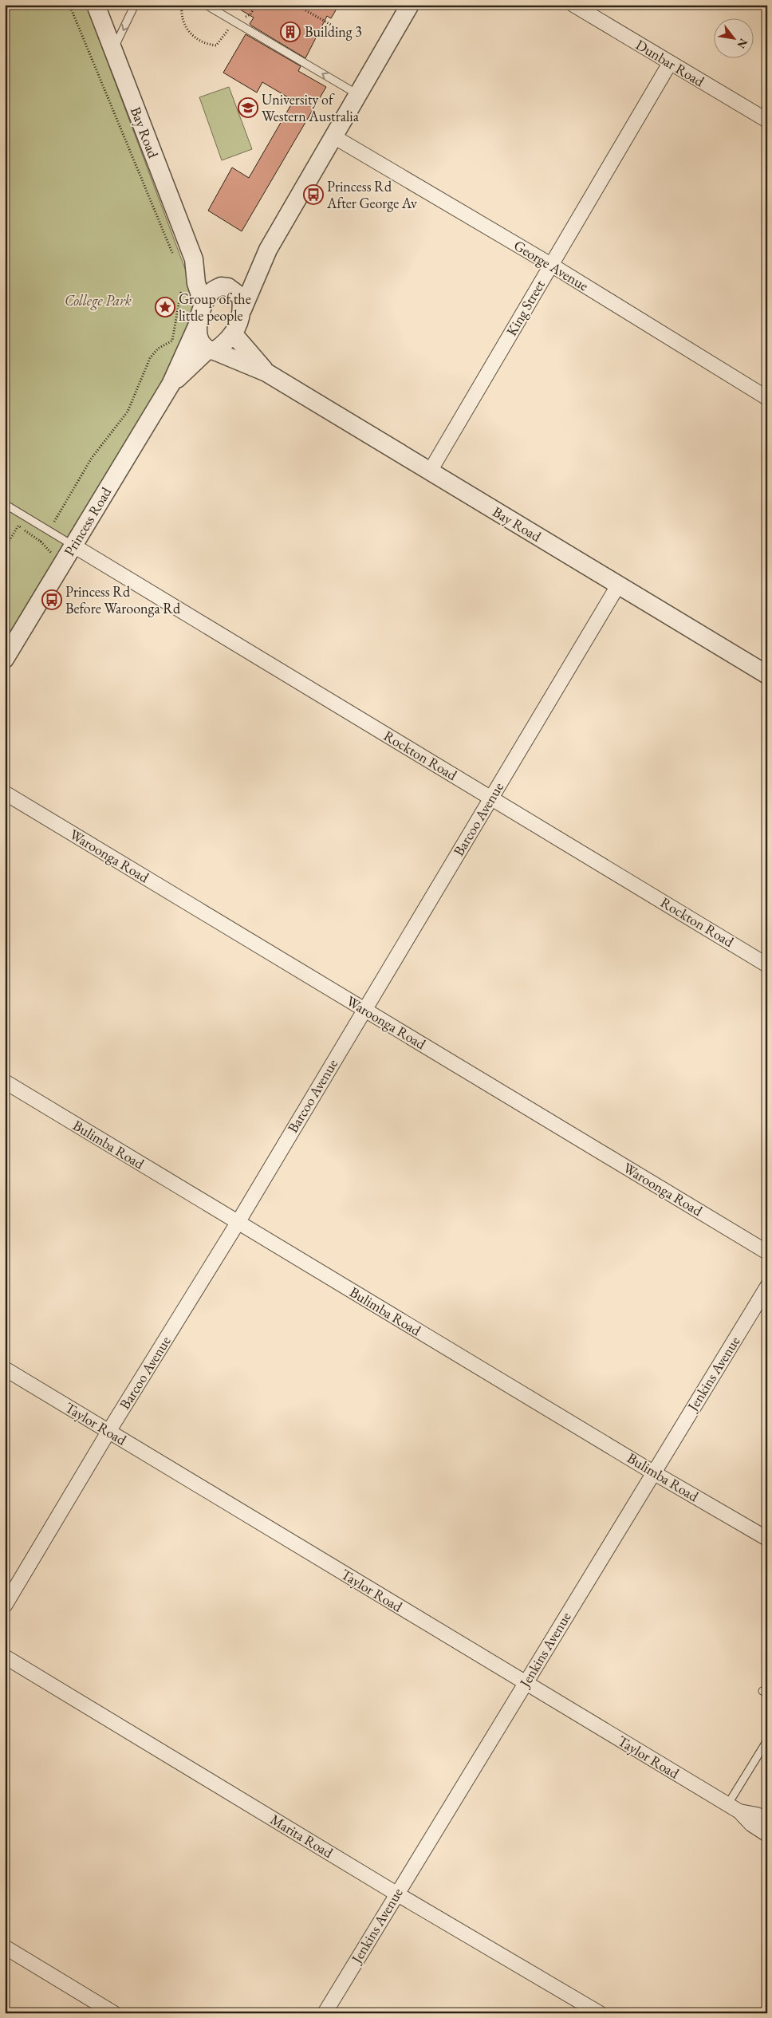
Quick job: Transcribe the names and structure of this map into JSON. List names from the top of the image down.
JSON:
{
  "streets": {
    "street": [
      "Dunbar Road",
      "Bay Road",
      "George Avenue",
      "King Street",
      "Princess Road",
      "Rockton Road",
      "Barcoo Avenue",
      "Waroonga Road",
      "Bulimba Road",
      "Jenkins Avenue",
      "Taylor Road",
      "Marita Road"
    ]
  },
  "crossings": [
    ["Dunbar Road", "King Street"],
    ["Bay Road", "King Street"],
    ["Bay Road", "Princess Road"],
    ["Bay Road", "Barcoo Avenue"],
    ["George Avenue", "King Street"],
    ["Princess Road", "Rockton Road"],
    ["Rockton Road", "Barcoo Avenue"],
    ["Barcoo Avenue", "Waroonga Road"],
    ["Barcoo Avenue", "Bulimba Road"],
    ["Barcoo Avenue", "Taylor Road"],
    ["Bulimba Road", "Jenkins Avenue"],
    ["Jenkins Avenue", "Taylor Road"],
    ["Jenkins Avenue", "Marita Road"]
  ],
  "parks": ["College Park"],
  "places": {
    "building": ["Building 3"],
    "school or university": ["University of Western Australia"],
    "bus stop": ["Princess Rd After George Av", "Princess Rd Before Waroonga Rd"],
    "place": ["Group of the little people"]
  },
  "north": "bottom right"
}
